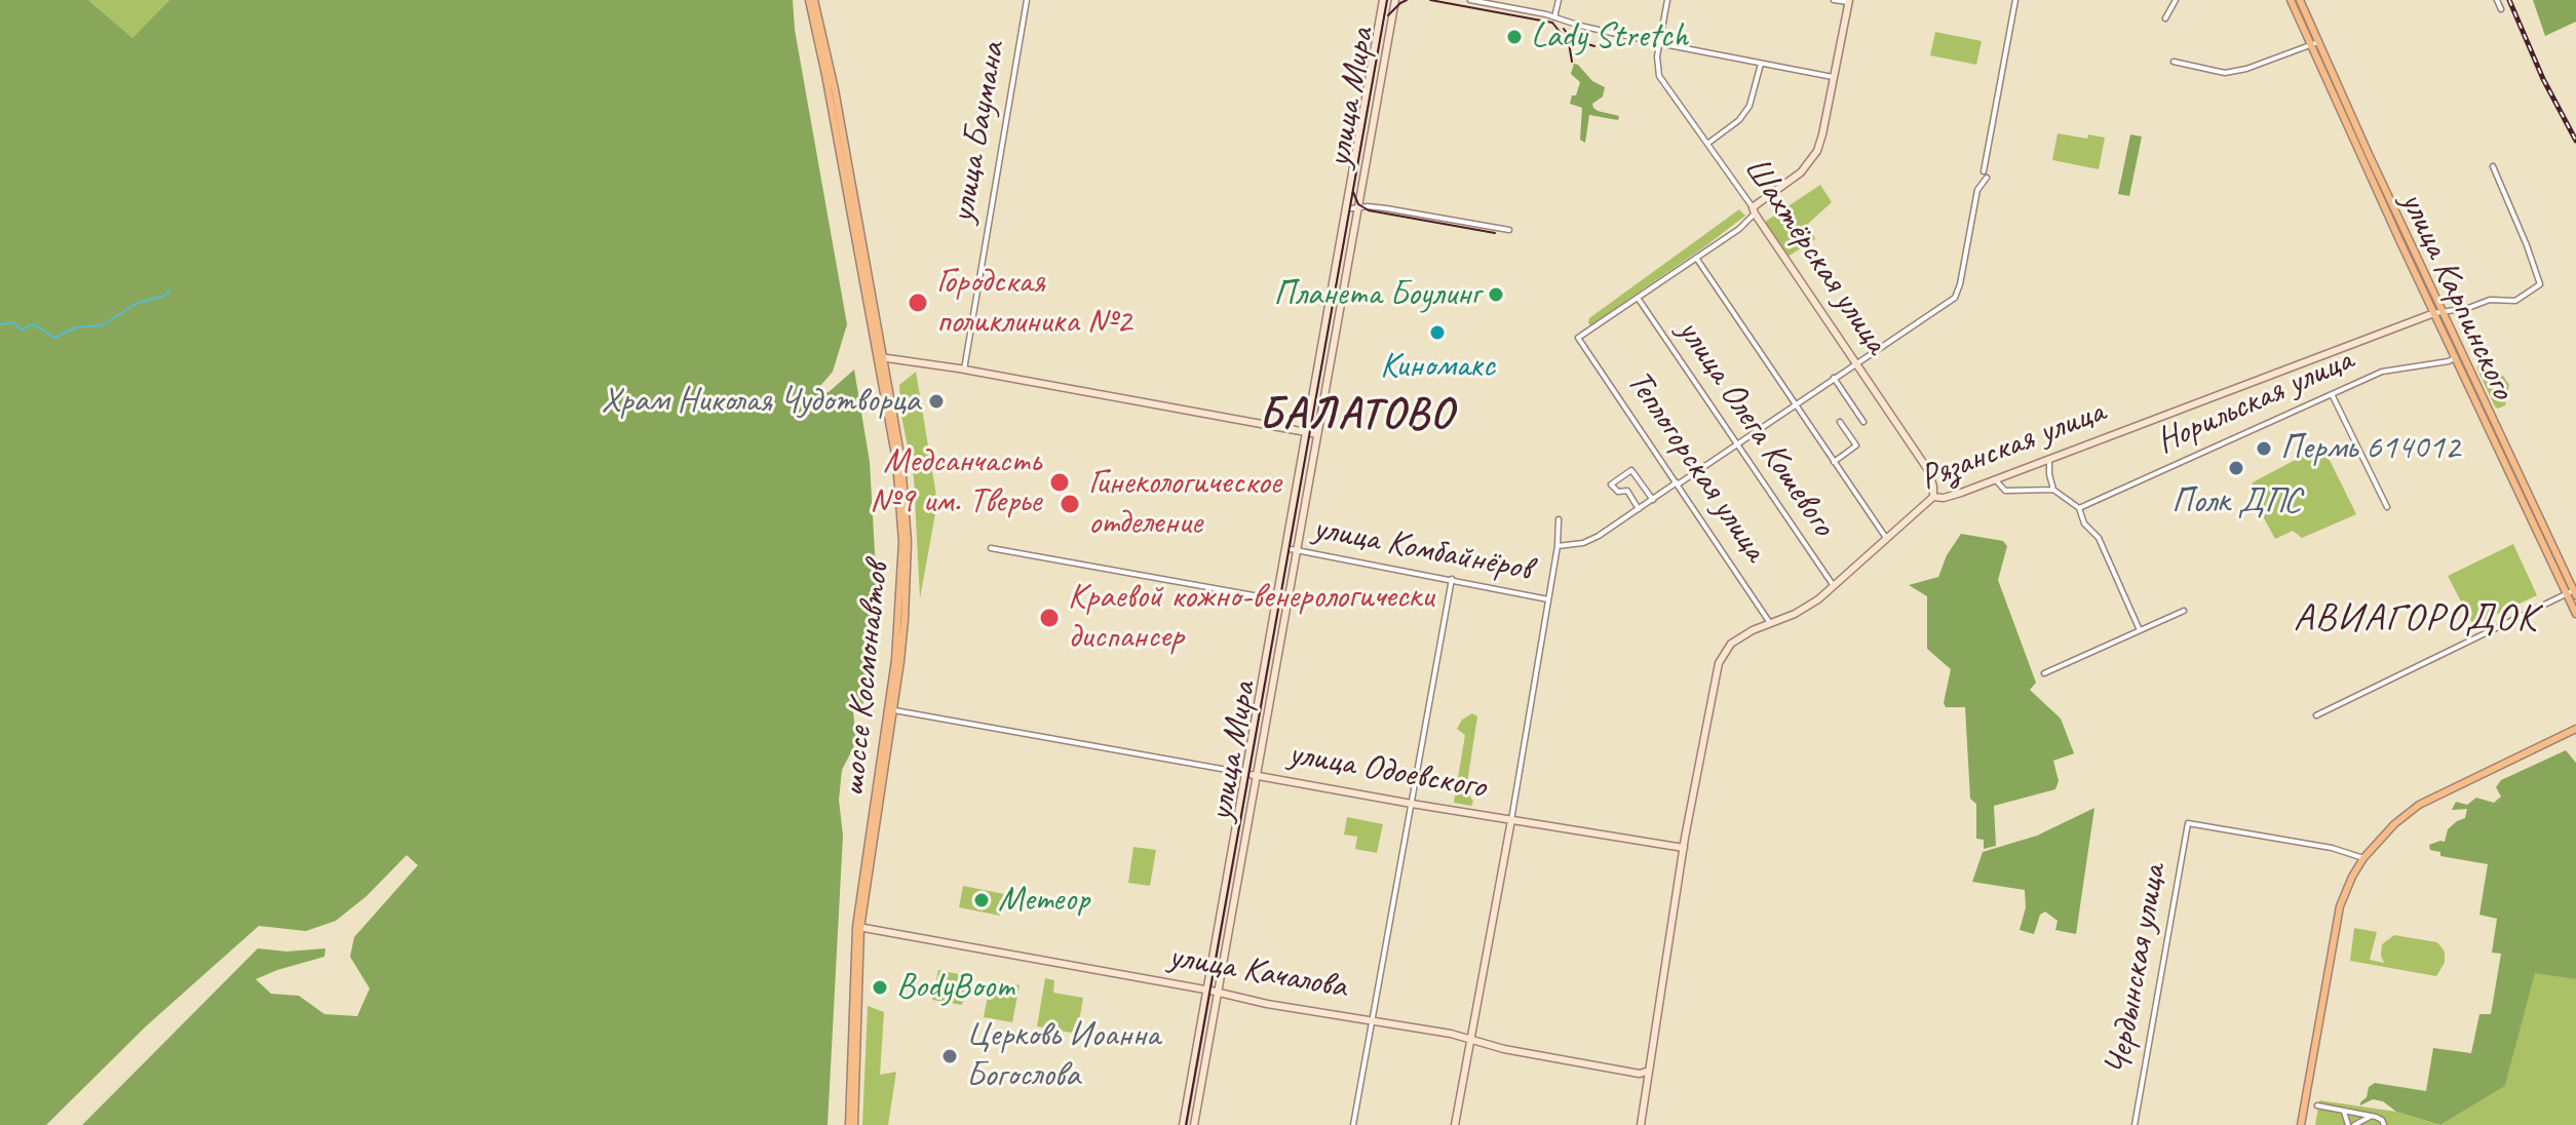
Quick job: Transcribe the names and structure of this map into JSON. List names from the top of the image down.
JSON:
{
  "streets": {
    "main road": [
      "улица Мира",
      "Шахтёрская улица",
      "улица Карпинского",
      "Рязанская улица",
      "шоссе Космонавтов",
      "улица Одоевского",
      "улица Качалова"
    ],
    "street": [
      "улица Баумана",
      "Норильская улица",
      "улица Олега Кошевого",
      "Теплогорская улица",
      "улица Комбайнёров",
      "Чердынская улица"
    ]
  },
  "crossings": [
    ["улица Мира", "улица Комбайнёров"],
    ["улица Мира", "улица Одоевского"],
    ["улица Мира", "улица Качалова"],
    ["Шахтёрская улица", "Рязанская улица"],
    ["улица Карпинского", "Норильская улица"],
    ["улица Карпинского", "Рязанская улица"],
    ["улица Олега Кошевого", "Рязанская улица"],
    ["улица Олега Кошевого", "Теплогорская улица"],
    ["Рязанская улица", "Теплогорская улица"],
    ["Рязанская улица", "улица Одоевского"],
    ["Рязанская улица", "улица Качалова"],
    ["шоссе Космонавтов", "улица Одоевского"],
    ["шоссе Космонавтов", "улица Качалова"]
  ],
  "districts": ["БАЛАТОВО", "АВИАГОРОДОК"],
  "places": [
    "Lady Stretch",
    "Планета Боулинг",
    "Городская поликлиника №2",
    "Киномакс",
    "Храм Николая Чудотворца",
    "Пермь 614012",
    "Полк ДПС",
    "Медсанчасть №9 им. Тверье",
    "Гинекологическое отделение",
    "Краевой кожно-венерологически диспансер",
    "Метеор",
    "BodyBoom",
    "Церковь Иоанна Богослова"
  ]
}
